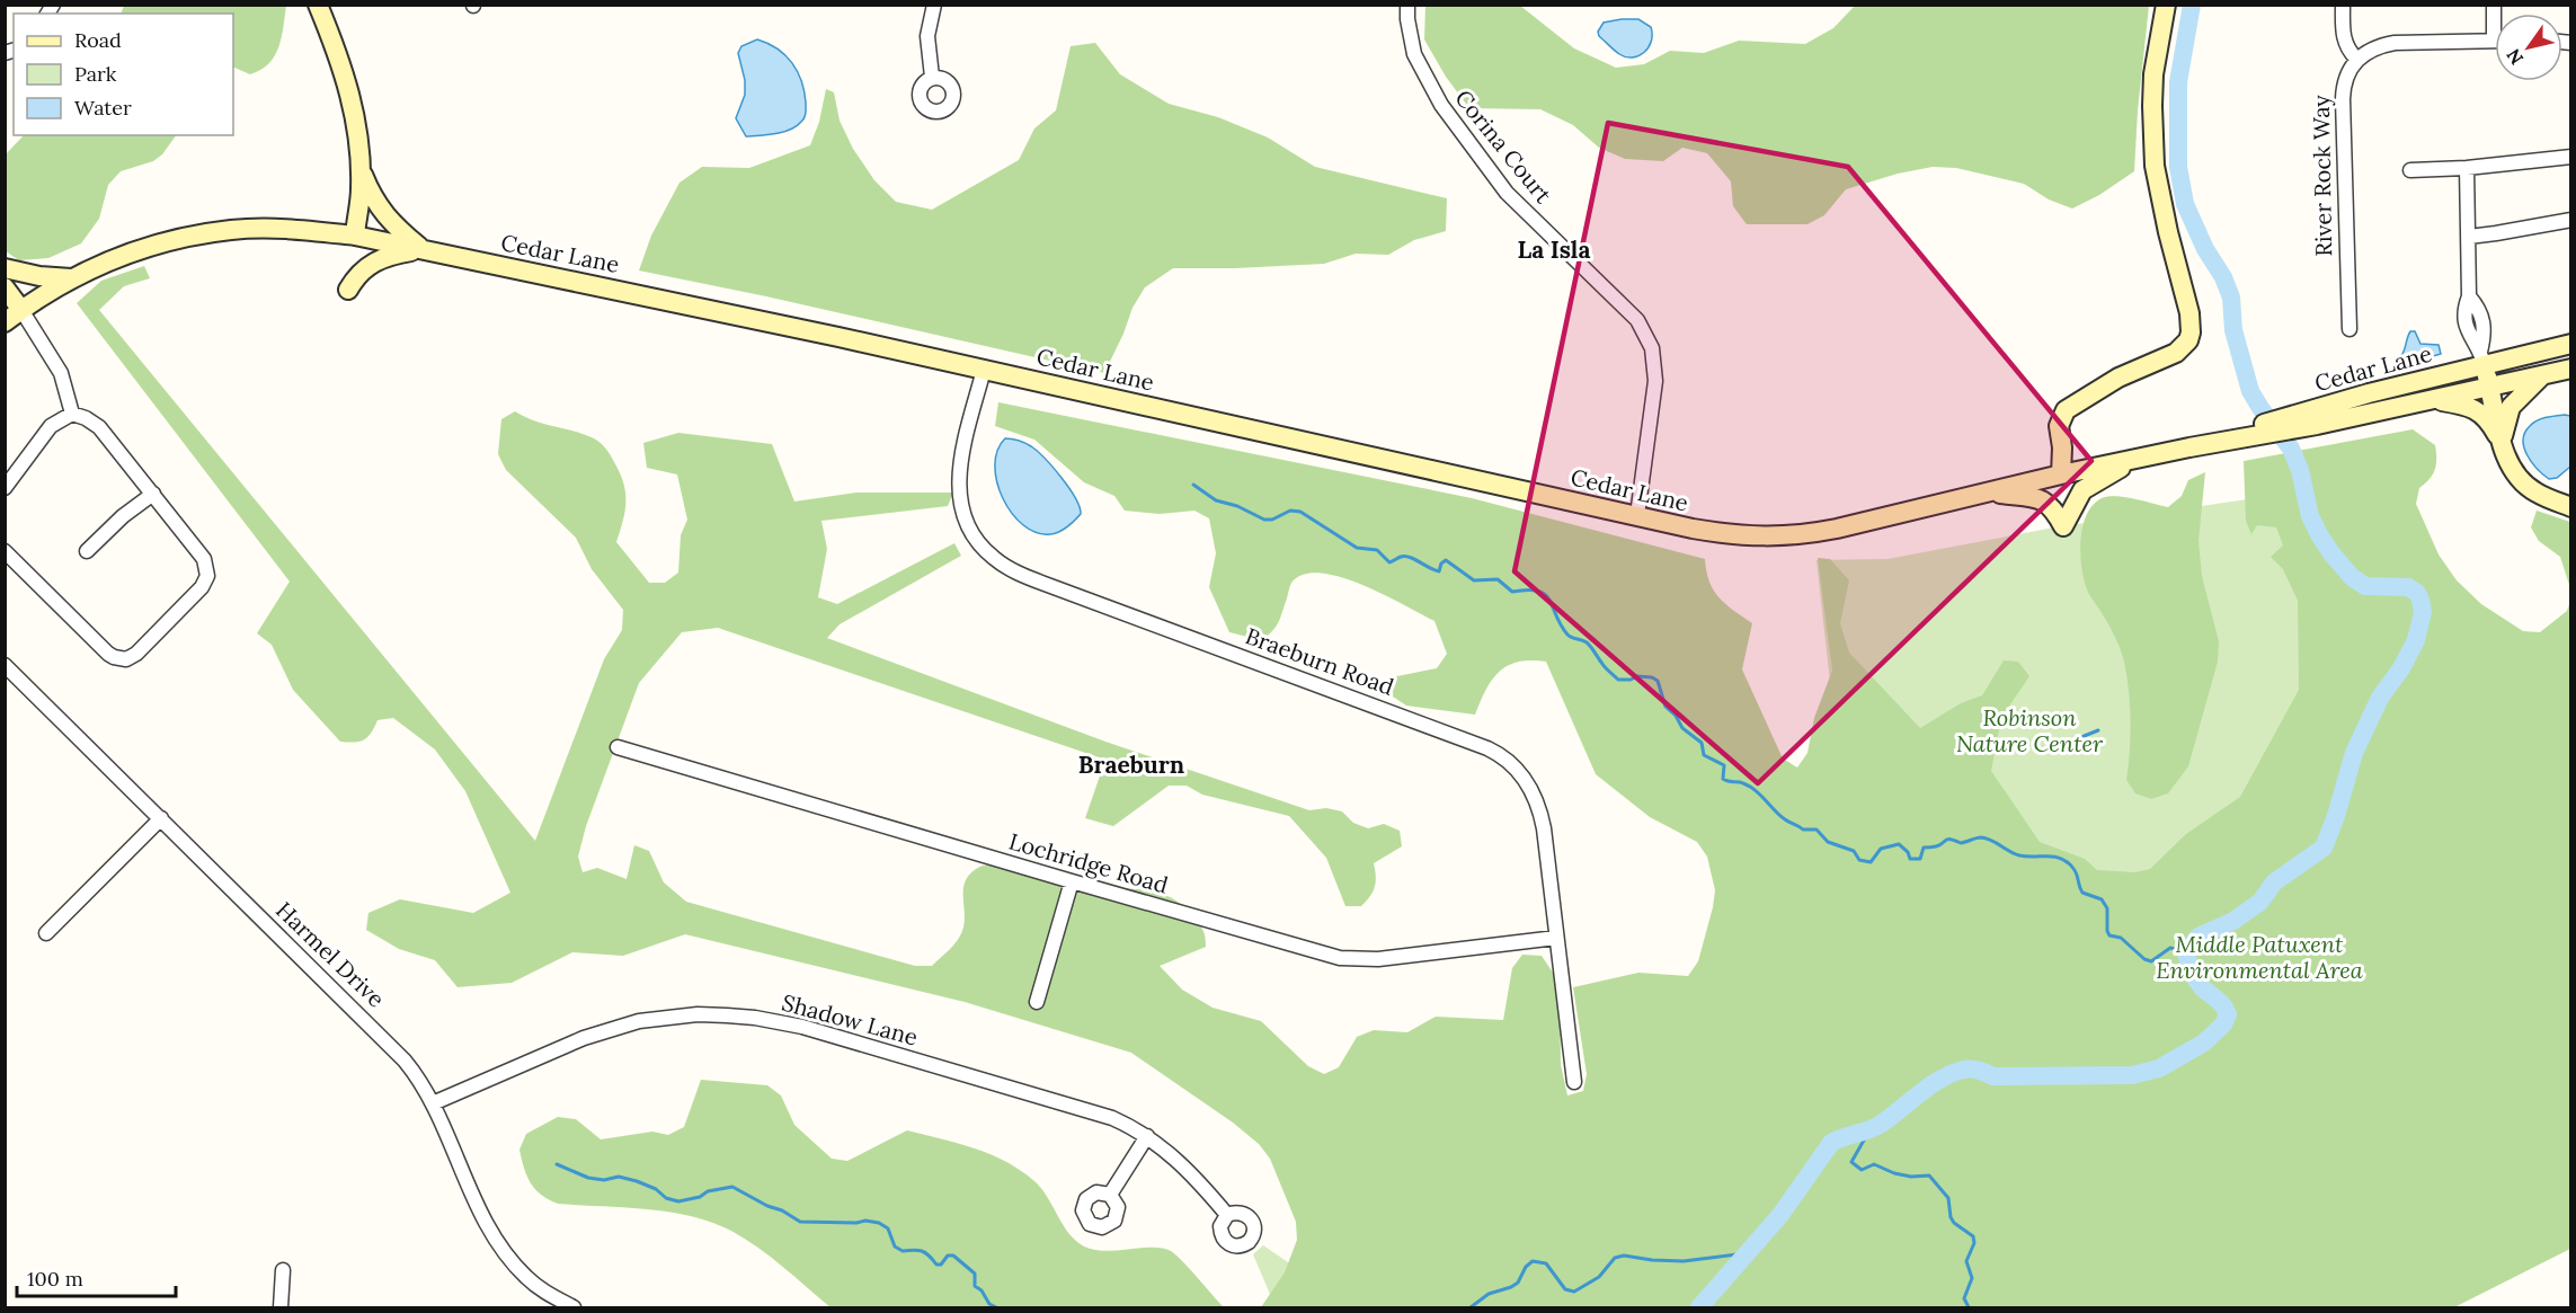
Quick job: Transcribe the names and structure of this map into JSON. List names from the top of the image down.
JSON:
{
  "streets": {
    "main road": ["Cedar Lane"],
    "street": [
      "Corina Court",
      "River Rock Way",
      "Braeburn Road",
      "Lochridge Road",
      "Harmel Drive",
      "Shadow Lane"
    ]
  },
  "crossings": [
    ["Corina Court", "Cedar Lane"],
    ["Cedar Lane", "Braeburn Road"],
    ["Braeburn Road", "Lochridge Road"],
    ["Harmel Drive", "Shadow Lane"]
  ],
  "districts": ["La Isla", "Braeburn"],
  "parks": ["Robinson Nature Center", "Middle Patuxent Environmental Area"],
  "legend": ["Road", "Park", "Water"],
  "scale_bar": "100 m",
  "north": "bottom left"
}
